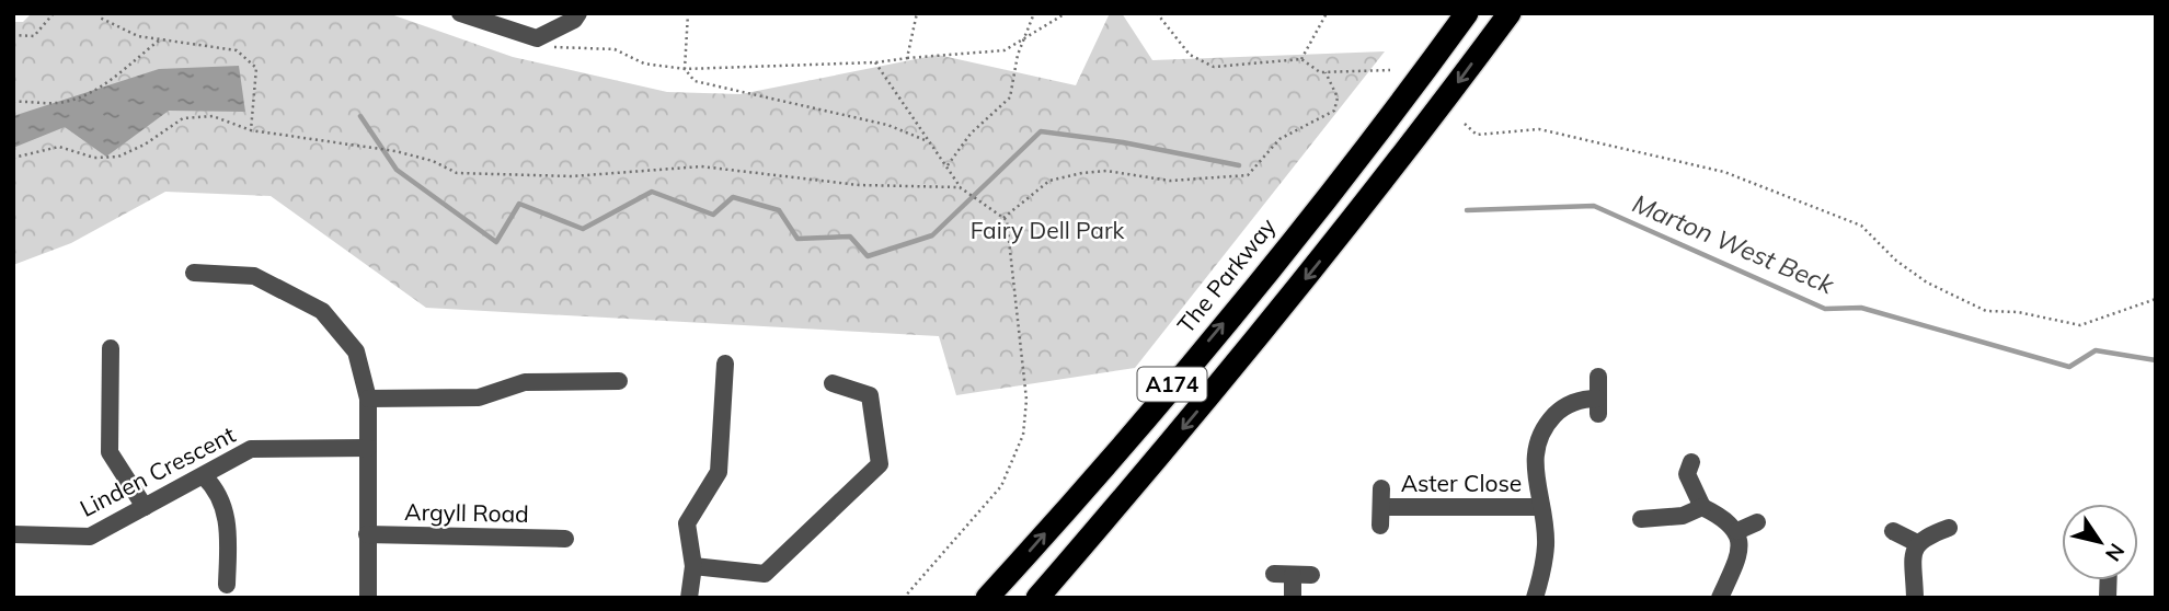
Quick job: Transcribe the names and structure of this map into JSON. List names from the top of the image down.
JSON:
{
  "streets": {
    "highway": ["The Parkway", "A174"],
    "street": ["Linden Crescent", "Aster Close", "Argyll Road"]
  },
  "water": ["Marton West Beck"],
  "parks": ["Fairy Dell Park"],
  "north": "bottom right"
}
